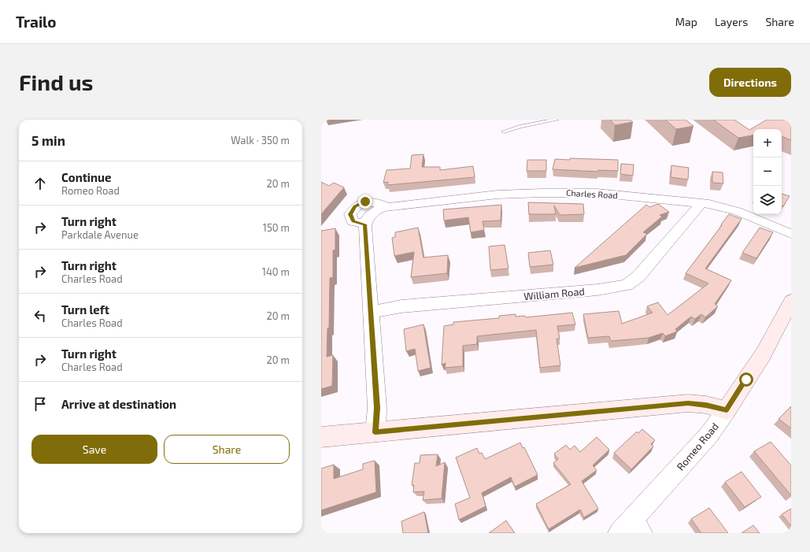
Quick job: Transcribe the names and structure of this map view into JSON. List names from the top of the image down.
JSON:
{
  "streets": {
    "main road": ["Romeo Road"],
    "street": ["Charles Road", "William Road"]
  },
  "crossings": [
    ["Charles Road", "William Road"]
  ],
  "page": {
    "header": "Trailo",
    "nav": ["Map", "Layers", "Share"],
    "buttons": [
      "Directions",
      ["Save", "Share"]
    ],
    "title": "Find us",
    "heading": ["5 min", "Walk · 350 m"],
    "map_buttons": ["+", "−"],
    "list": [
      ["Continue", "Romeo Road", "20 m"],
      ["Turn right", "Parkdale Avenue", "150 m"],
      ["Turn right", "Charles Road", "140 m"],
      ["Turn left", "Charles Road", "20 m"],
      ["Turn right", "Charles Road", "20 m"],
      "Arrive at destination"
    ]
  }
}
